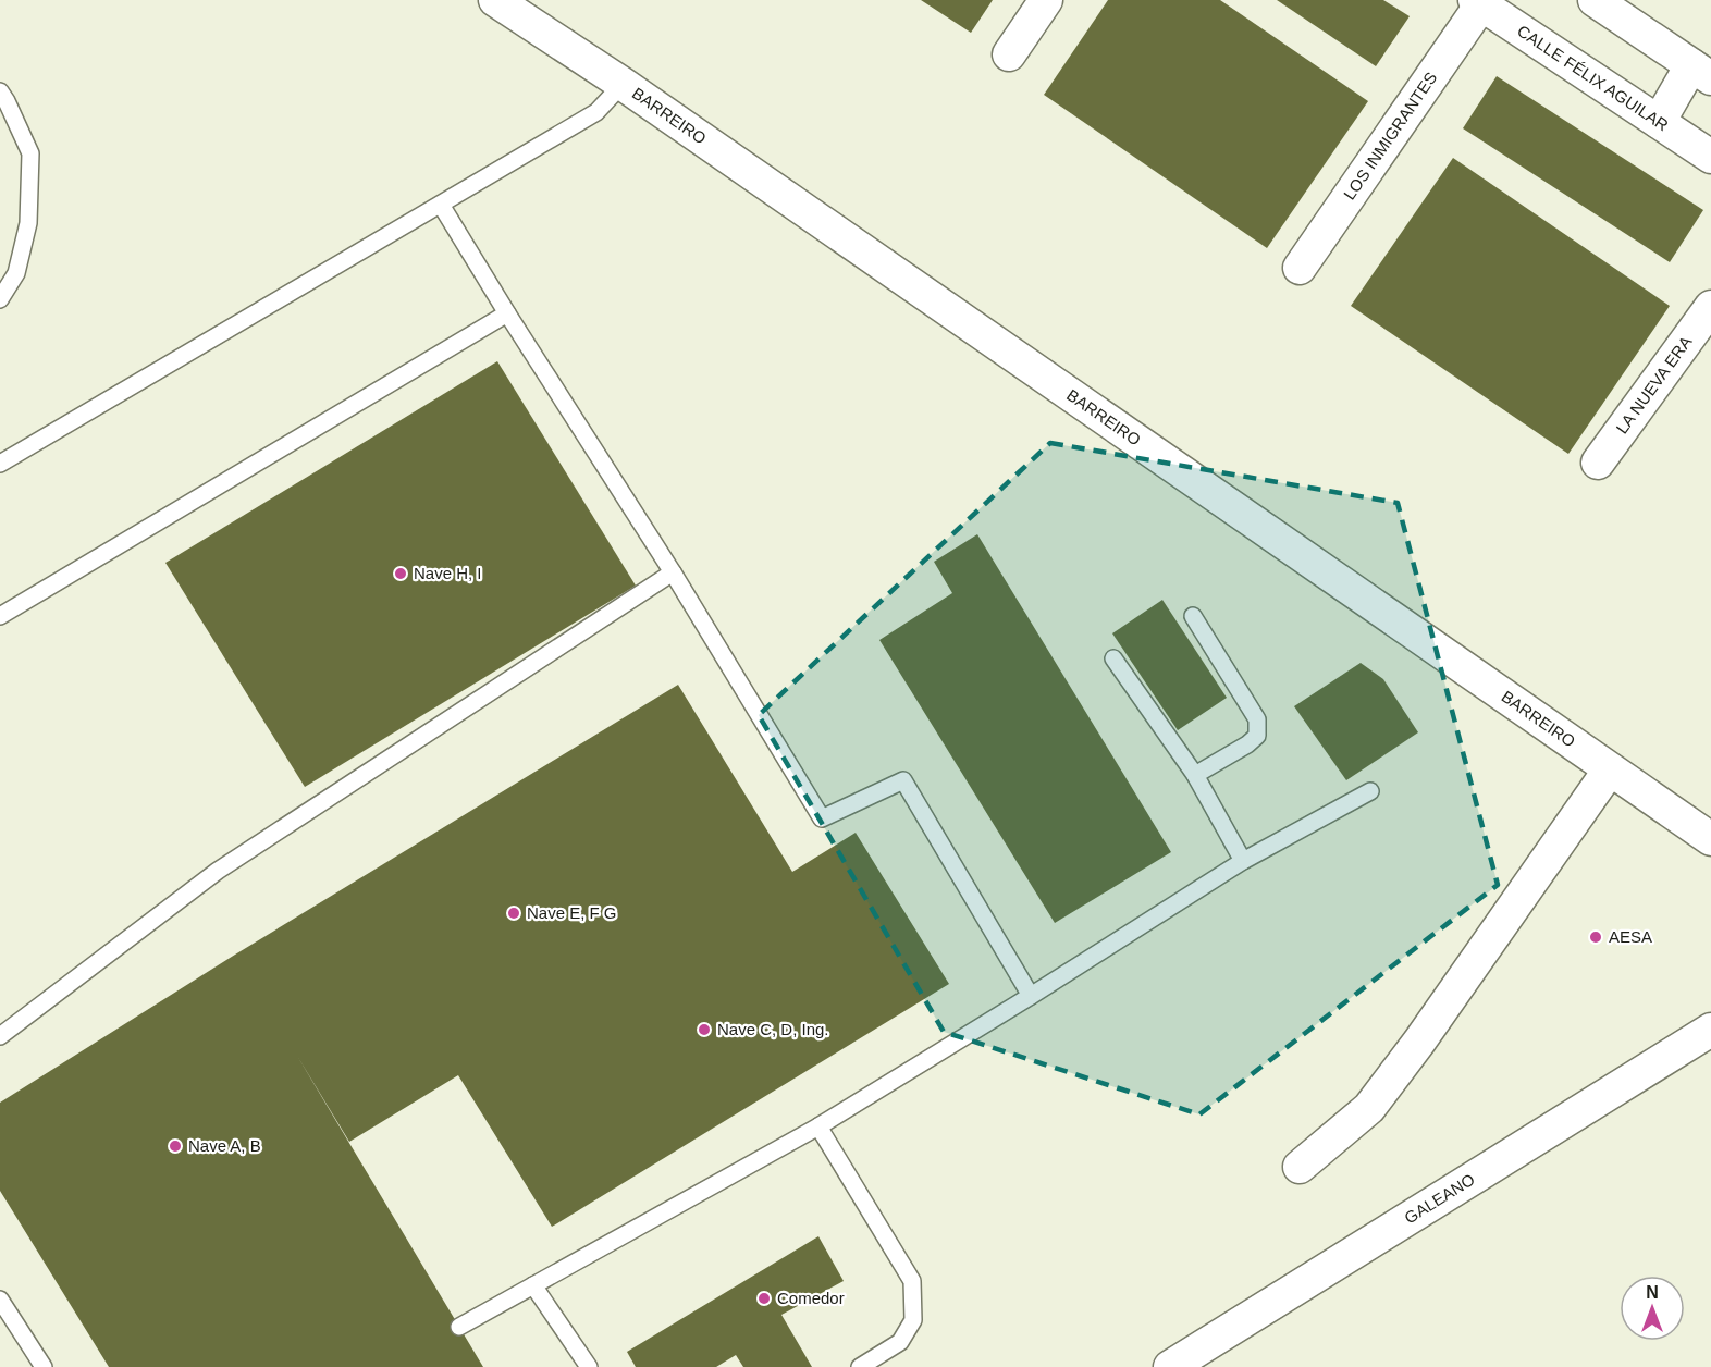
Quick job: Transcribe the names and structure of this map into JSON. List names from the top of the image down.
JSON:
{
  "streets": {
    "street": [
      "CALLE FÉLIX AGUILAR",
      "BARREIRO",
      "LOS INMIGRANTES",
      "LA NUEVA ERA",
      "GALEANO"
    ]
  },
  "crossings": [
    ["CALLE FÉLIX AGUILAR", "LOS INMIGRANTES"]
  ],
  "places": [
    "Nave H, I",
    "Nave E, F G",
    "AESA",
    "Nave C, D, Ing.",
    "Nave A, B",
    "Comedor"
  ],
  "north": "top"
}
